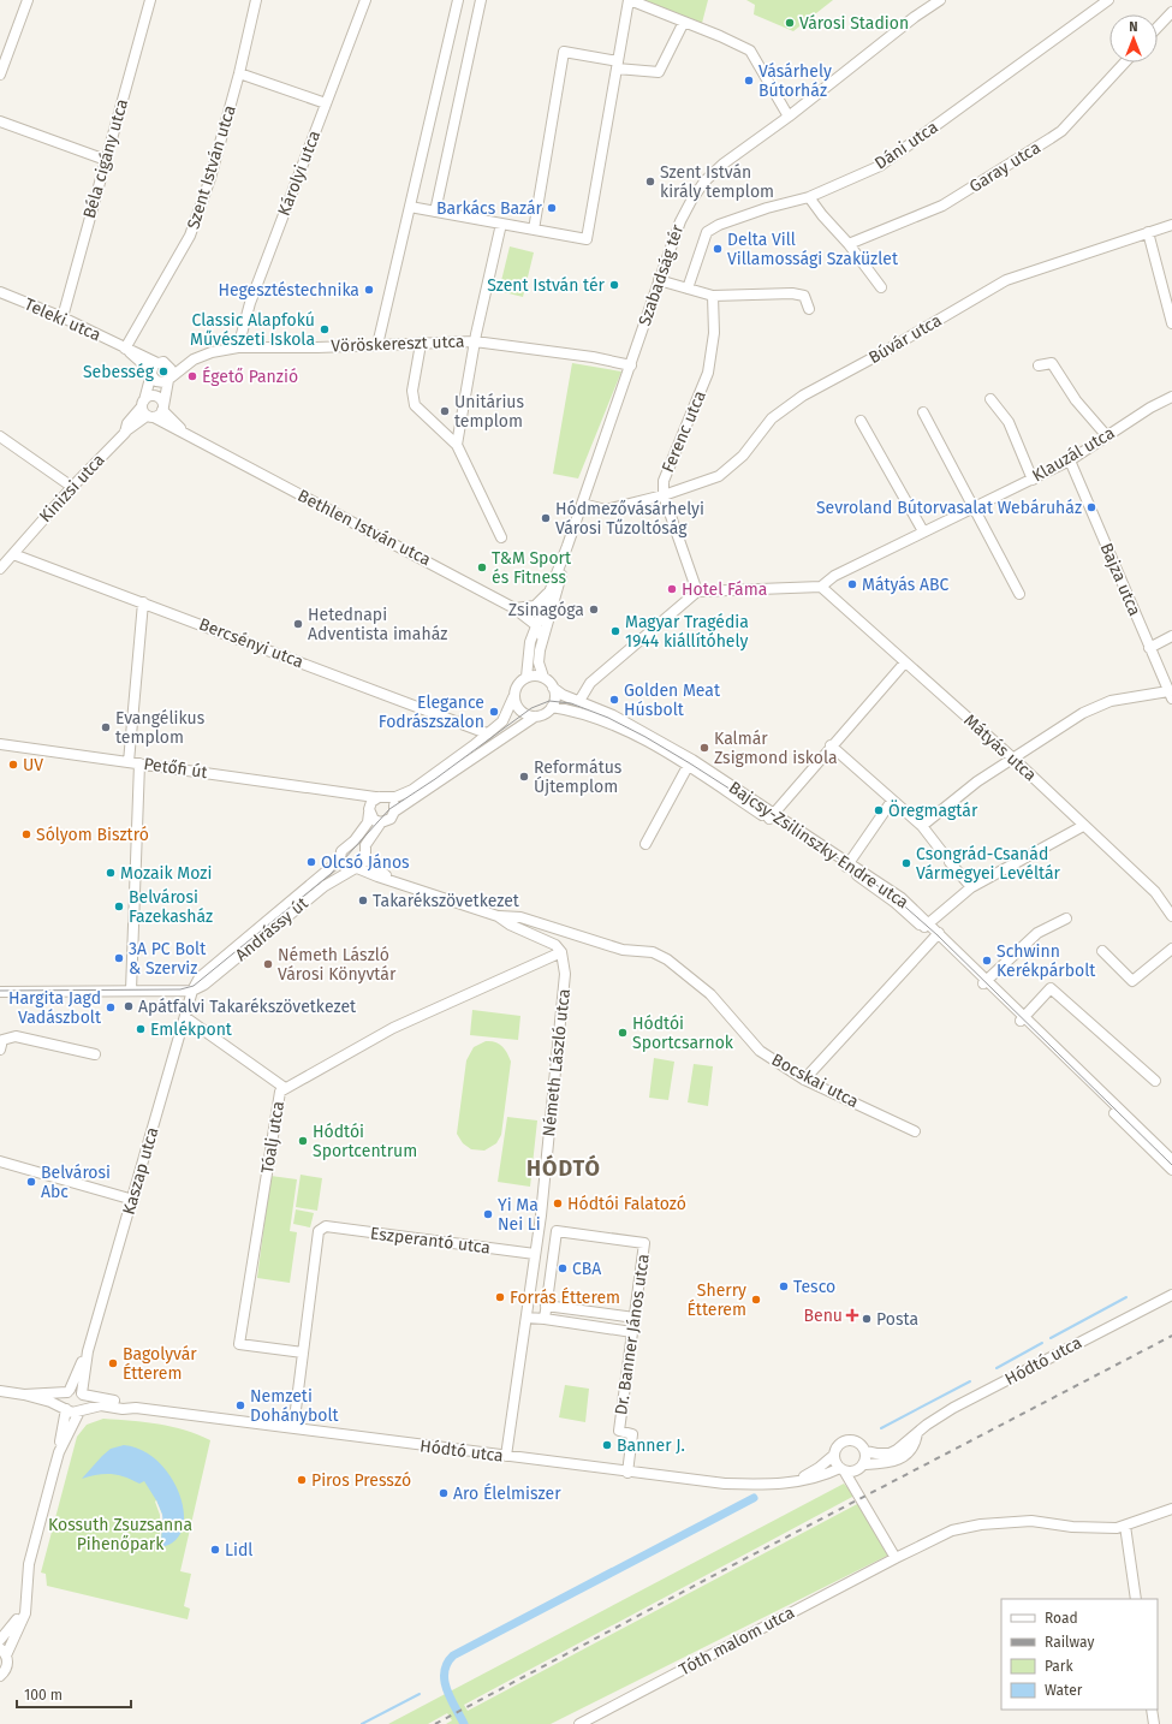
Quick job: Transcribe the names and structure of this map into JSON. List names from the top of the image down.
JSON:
{
  "streets": {
    "street": [
      "Dáni utca",
      "Béla cigány utca",
      "Szent István utca",
      "Garay utca",
      "Károlyi utca",
      "Szabadság tér",
      "Teleki utca",
      "Búvár utca",
      "Vöröskereszt utca",
      "Ferenc utca",
      "Klauzál utca",
      "Kinizsi utca",
      "Bethlen István utca",
      "Bajza utca",
      "Bercsényi utca",
      "Mátyás utca",
      "Petőfi út",
      "Bajcsy-Zsilinszky Endre utca",
      "Andrássy út",
      "Németh László utca",
      "Bocskai utca",
      "Tóalj utca",
      "Kaszap utca",
      "Eszperantó utca",
      "Dr. Banner János utca",
      "Hódtó utca",
      "Tóth malom utca"
    ]
  },
  "crossings": [
    ["Béla cigány utca", "Teleki utca"],
    ["Szent István utca", "Teleki utca"],
    ["Károlyi utca", "Vöröskereszt utca"],
    ["Szabadság tér", "Vöröskereszt utca"],
    ["Teleki utca", "Vöröskereszt utca"],
    ["Teleki utca", "Kinizsi utca"],
    ["Búvár utca", "Ferenc utca"],
    ["Vöröskereszt utca", "Kinizsi utca"],
    ["Klauzál utca", "Bajza utca"],
    ["Klauzál utca", "Mátyás utca"],
    ["Kinizsi utca", "Bethlen István utca"],
    ["Kinizsi utca", "Bercsényi utca"],
    ["Andrássy út", "Bocskai utca"],
    ["Andrássy út", "Kaszap utca"],
    ["Németh László utca", "Bocskai utca"],
    ["Németh László utca", "Tóalj utca"],
    ["Németh László utca", "Eszperantó utca"],
    ["Németh László utca", "Hódtó utca"],
    ["Bocskai utca", "Tóalj utca"],
    ["Tóalj utca", "Eszperantó utca"],
    ["Kaszap utca", "Hódtó utca"],
    ["Dr. Banner János utca", "Hódtó utca"]
  ],
  "districts": ["HÓDTÓ"],
  "parks": ["Kossuth Zsuzsanna Pihenőpark"],
  "places": {
    "other": [
      "Városi Stadion",
      "Vásárhely Bútorház",
      "Szent István király templom",
      "Barkács Bazár",
      "Delta Vill Villamossági Szaküzlet",
      "Szent István tér",
      "Hegesztéstechnika",
      "Classic Alapfokú Művészeti Iskola",
      "Sebesség",
      "Égető Panzió",
      "Unitárius templom",
      "Sevroland Bútorvasalat Webáruház",
      "Hódmezővásárhelyi Városi Tűzoltóság",
      "T&M Sport és Fitness",
      "Mátyás ABC",
      "Hotel Fáma",
      "Zsinagóga",
      "Hetednapi Adventista imaház",
      "Magyar Tragédia 1944 kiállítóhely",
      "Golden Meat Húsbolt",
      "Elegance Fodrászszalon",
      "Evangélikus templom",
      "Kalmár Zsigmond iskola",
      "UV",
      "Református Újtemplom",
      "Öregmagtár",
      "Sólyom Bisztró",
      "Olcsó János",
      "Csongrád-Csanád Vármegyei Levéltár",
      "Mozaik Mozi",
      "Takarékszövetkezet",
      "Belvárosi Fazekasház",
      "3A PC Bolt & Szerviz",
      "Schwinn Kerékpárbolt",
      "Németh László Városi Könyvtár",
      "Apátfalvi Takarékszövetkezet",
      "Hargita Jagd Vadászbolt",
      "Emlékpont",
      "Hódtói Sportcsarnok",
      "Hódtói Sportcentrum",
      "Belvárosi Abc",
      "Hódtói Falatozó",
      "Yi Ma Nei Li",
      "CBA",
      "Tesco",
      "Forrás Étterem",
      "Sherry Étterem",
      "Posta",
      "Bagolyvár Étterem",
      "Nemzeti Dohánybolt",
      "Banner J.",
      "Piros Presszó",
      "Aro Élelmiszer",
      "Lidl"
    ],
    "health": ["Benu"]
  },
  "legend": [
    "Road",
    "Railway",
    "Park",
    "Water"
  ],
  "scale_bar": "100 m",
  "north": "top"
}
